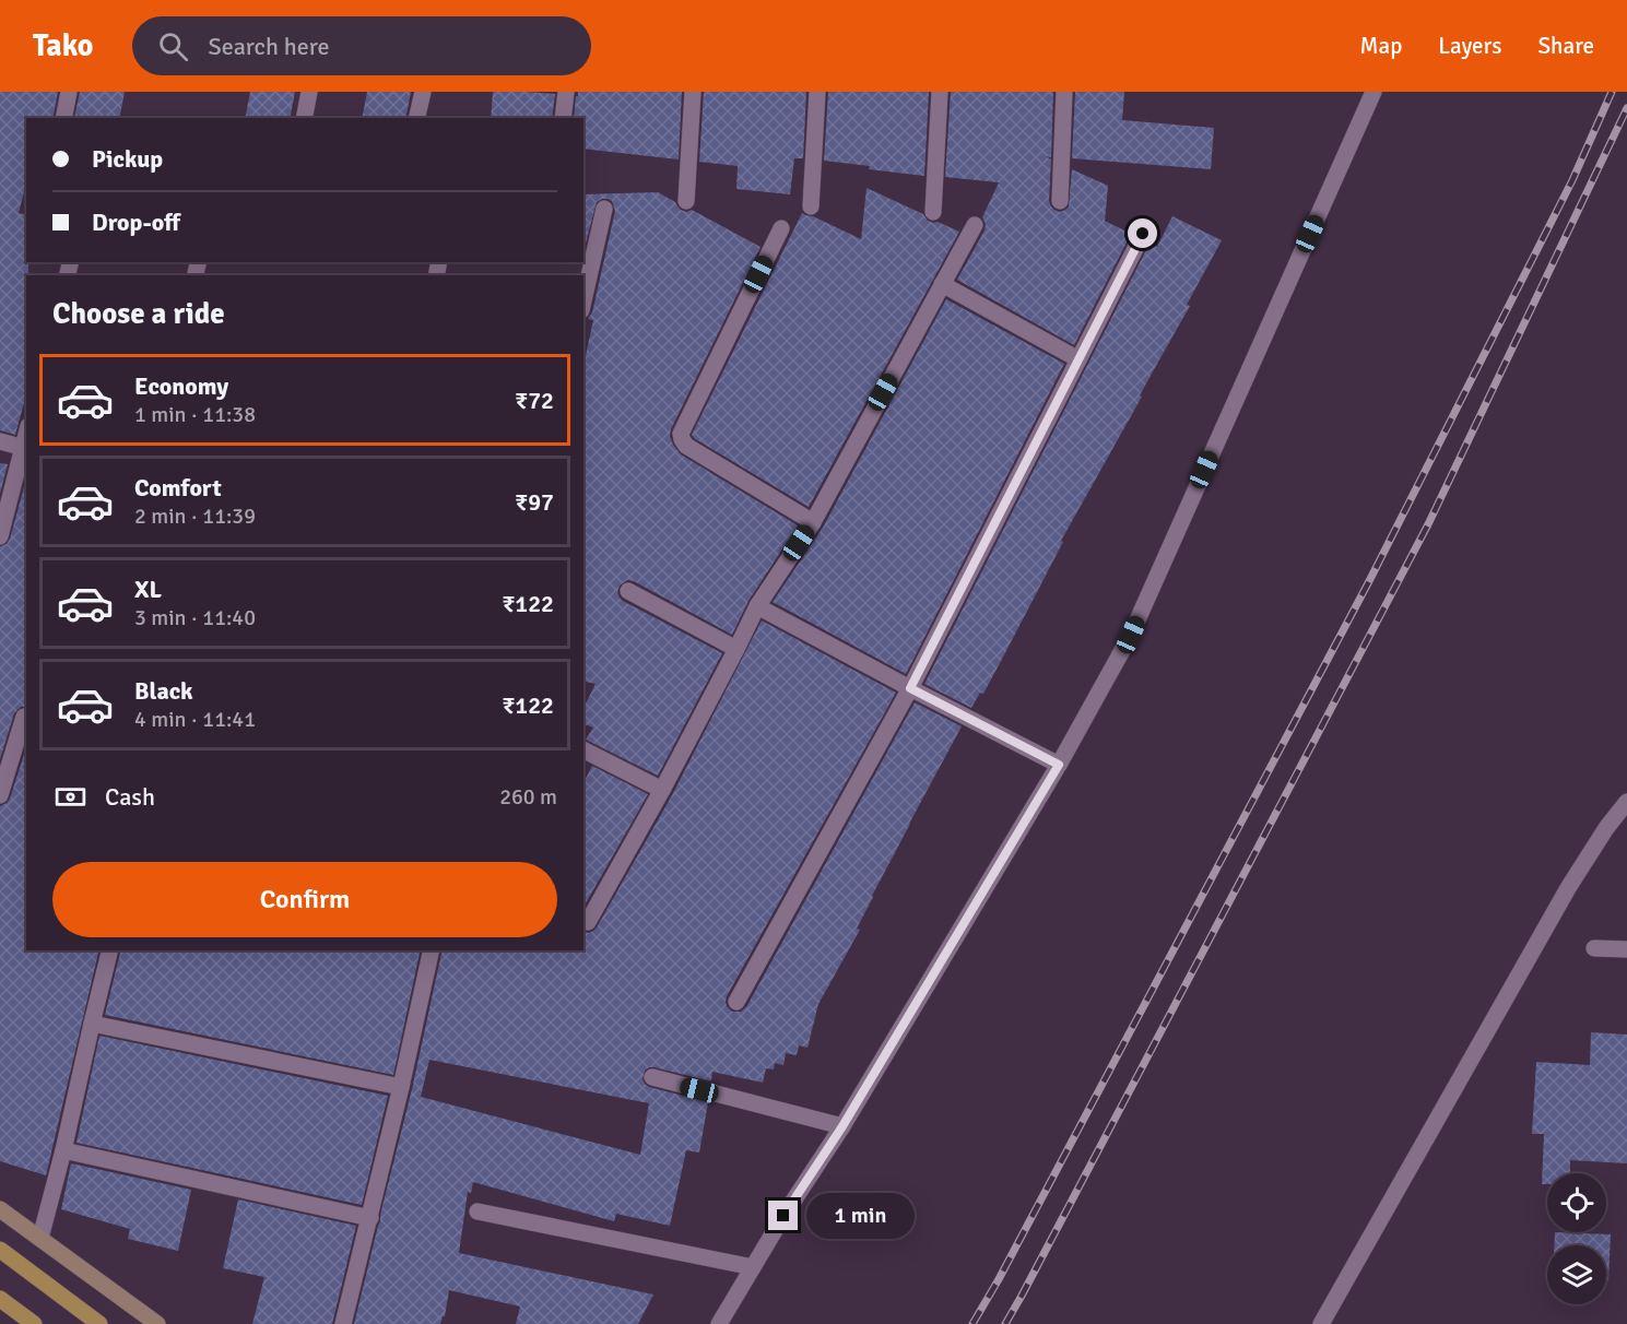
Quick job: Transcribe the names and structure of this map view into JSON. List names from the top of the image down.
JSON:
{
  "page": {
    "header": "Tako",
    "search": "Search here",
    "nav": ["Map", "Layers", "Share"],
    "banner": ["Pickup", "Drop-off"],
    "heading": "Choose a ride",
    "list": [
      {
        "name": "Economy",
        "note": "1 min · 11:38",
        "value": "₹72"
      },
      {
        "name": "Comfort",
        "note": "2 min · 11:39",
        "value": "₹97"
      },
      {
        "name": "XL",
        "note": "3 min · 11:40",
        "value": "₹122"
      },
      {
        "name": "Black",
        "note": "4 min · 11:41",
        "value": "₹122"
      }
    ],
    "pay": ["Cash", "260 m"],
    "buttons": "Confirm",
    "bubble": "1 min"
  }
}
